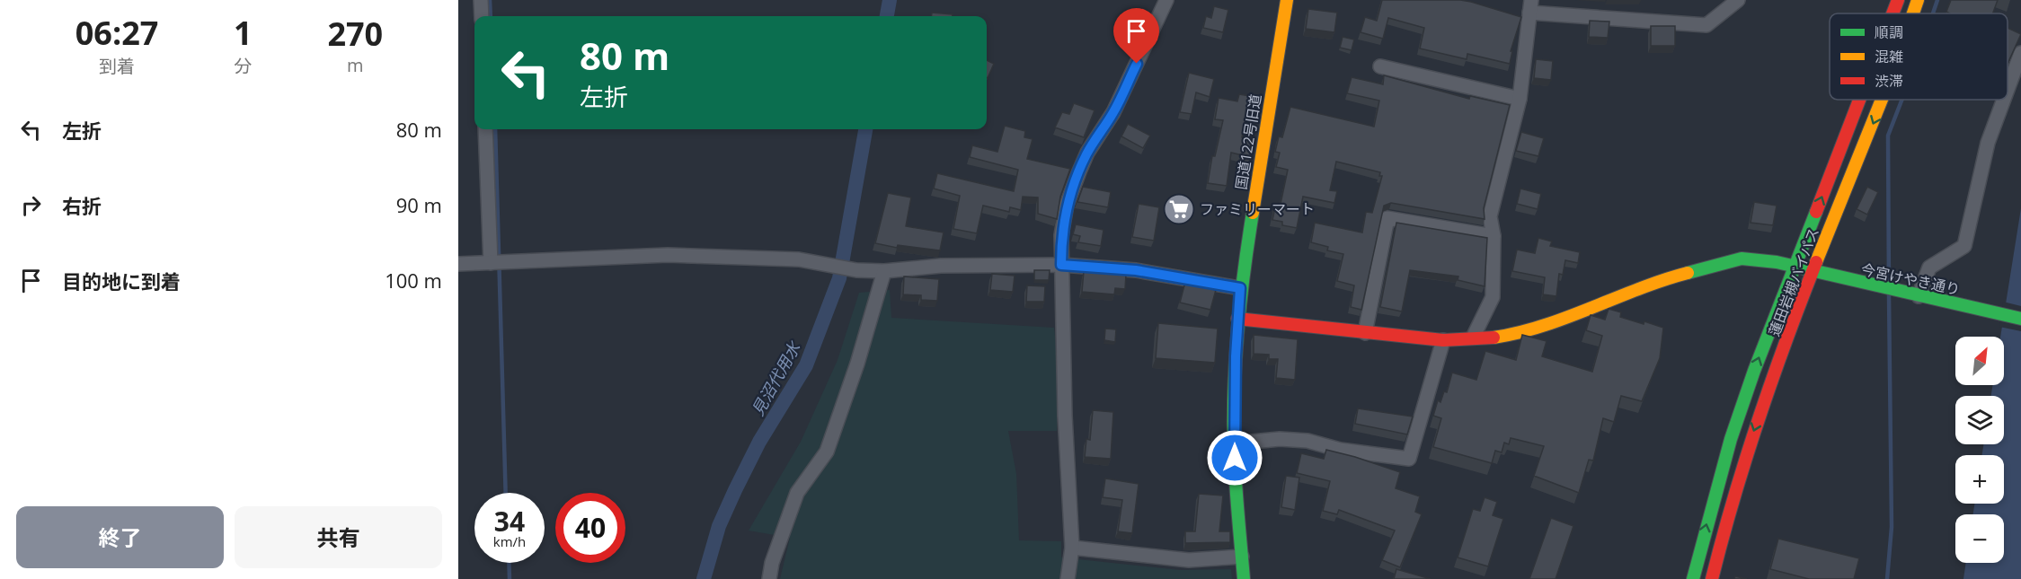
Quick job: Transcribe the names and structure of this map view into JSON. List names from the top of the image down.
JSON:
{
  "streets": {
    "main road": ["国道122号旧道", "今宮けやき通り", "蓮田岩槻バイパス"]
  },
  "crossings": [
    ["国道122号旧道", "今宮けやき通り"],
    ["今宮けやき通り", "蓮田岩槻バイパス"]
  ],
  "water": ["見沼代用水"],
  "places": {
    "supermarket": ["ファミリーマート"]
  },
  "legend": ["順調", "混雑", "渋滞"],
  "north": "top right",
  "page": {
    "eta": [
      "06:27",
      "到着",
      "1",
      "分",
      "270",
      "m"
    ],
    "turn": ["80 m", "左折"],
    "list": [
      {
        "name": "左折",
        "value": "80 m"
      },
      {
        "name": "右折",
        "value": "90 m"
      },
      {
        "name": "目的地に到着",
        "value": "100 m"
      }
    ],
    "map_buttons": ["+", "−"],
    "speed": "34 km/h",
    "limit": "40",
    "buttons": ["終了", "共有"]
  }
}
